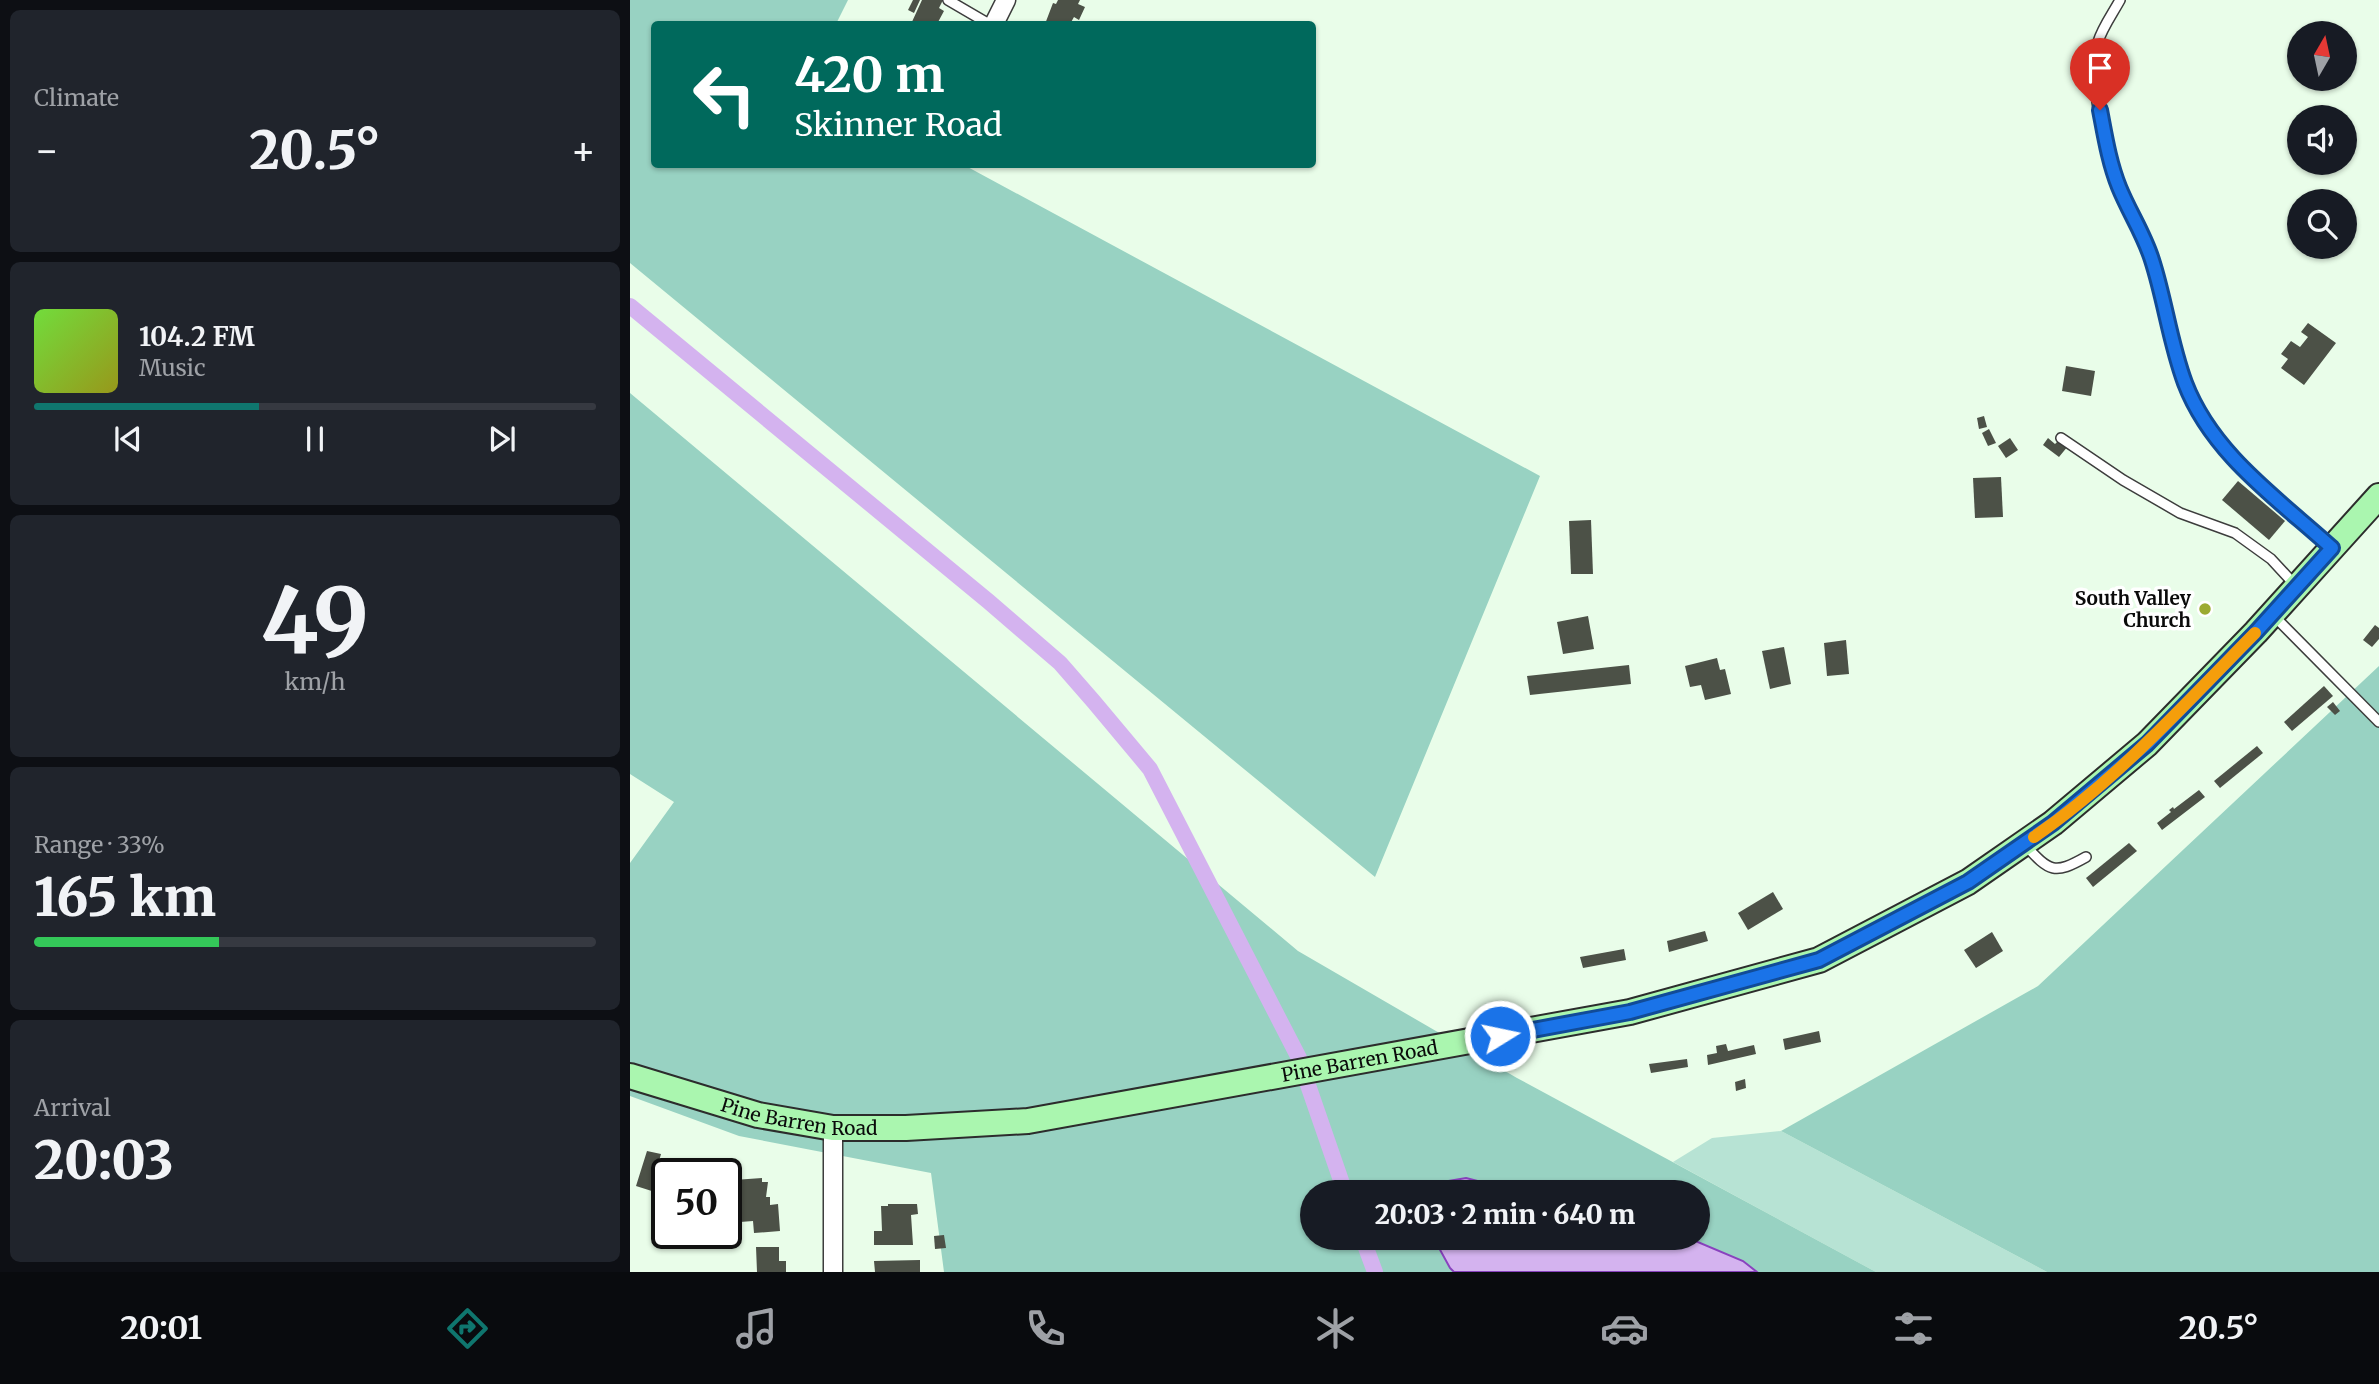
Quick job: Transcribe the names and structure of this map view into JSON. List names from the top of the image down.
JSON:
{
  "streets": {
    "main road": ["Pine Barren Road"]
  },
  "places": ["South Valley Church"],
  "north": "top",
  "page": {
    "tile": [
      "Climate",
      ["49", "km/h"],
      ["Range · 33%", "165 km"],
      ["Arrival", "20:03"]
    ],
    "turn": ["420 m", "Skinner Road"],
    "heat": ["−", "20.5°", "+"],
    "song": ["104.2 FM", "Music"],
    "limit": "50",
    "trip": "20:03 · 2 min · 640 m",
    "tabs": ["20:01", "20.5°"]
  }
}
